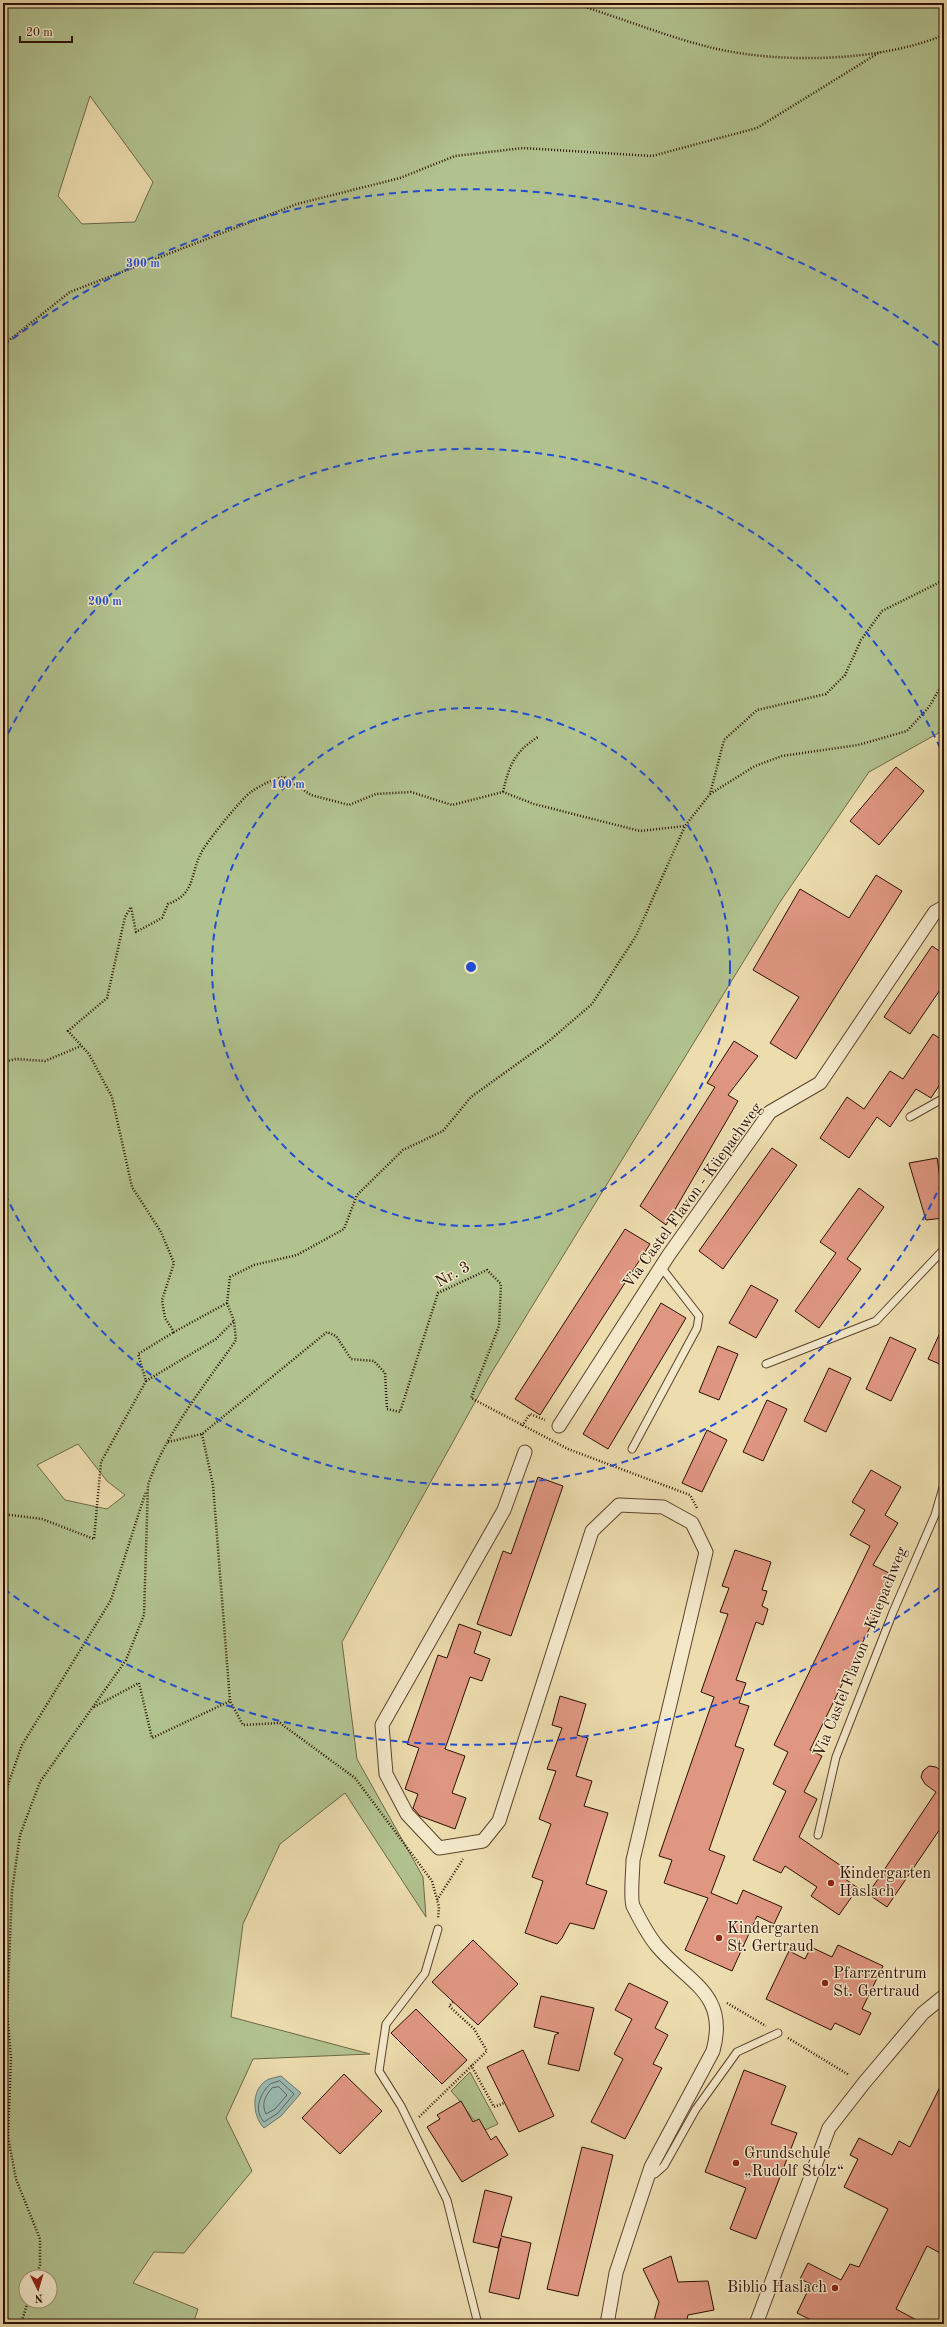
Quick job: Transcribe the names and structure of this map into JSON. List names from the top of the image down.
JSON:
{
  "streets": {
    "street": ["Via Castel Flavon - Küepachweg"],
    "path": ["Nr. 3"]
  },
  "places": [
    "Kindergarten Haslach",
    "Kindergarten St. Gertraud",
    "Pfarrzentrum St. Gertraud",
    "Grundschule „Rudolf Stolz“",
    "Biblio Haslach"
  ],
  "scale_bar": "20 m",
  "north": "bottom",
  "rings": ["300 m", "200 m", "100 m"]
}
